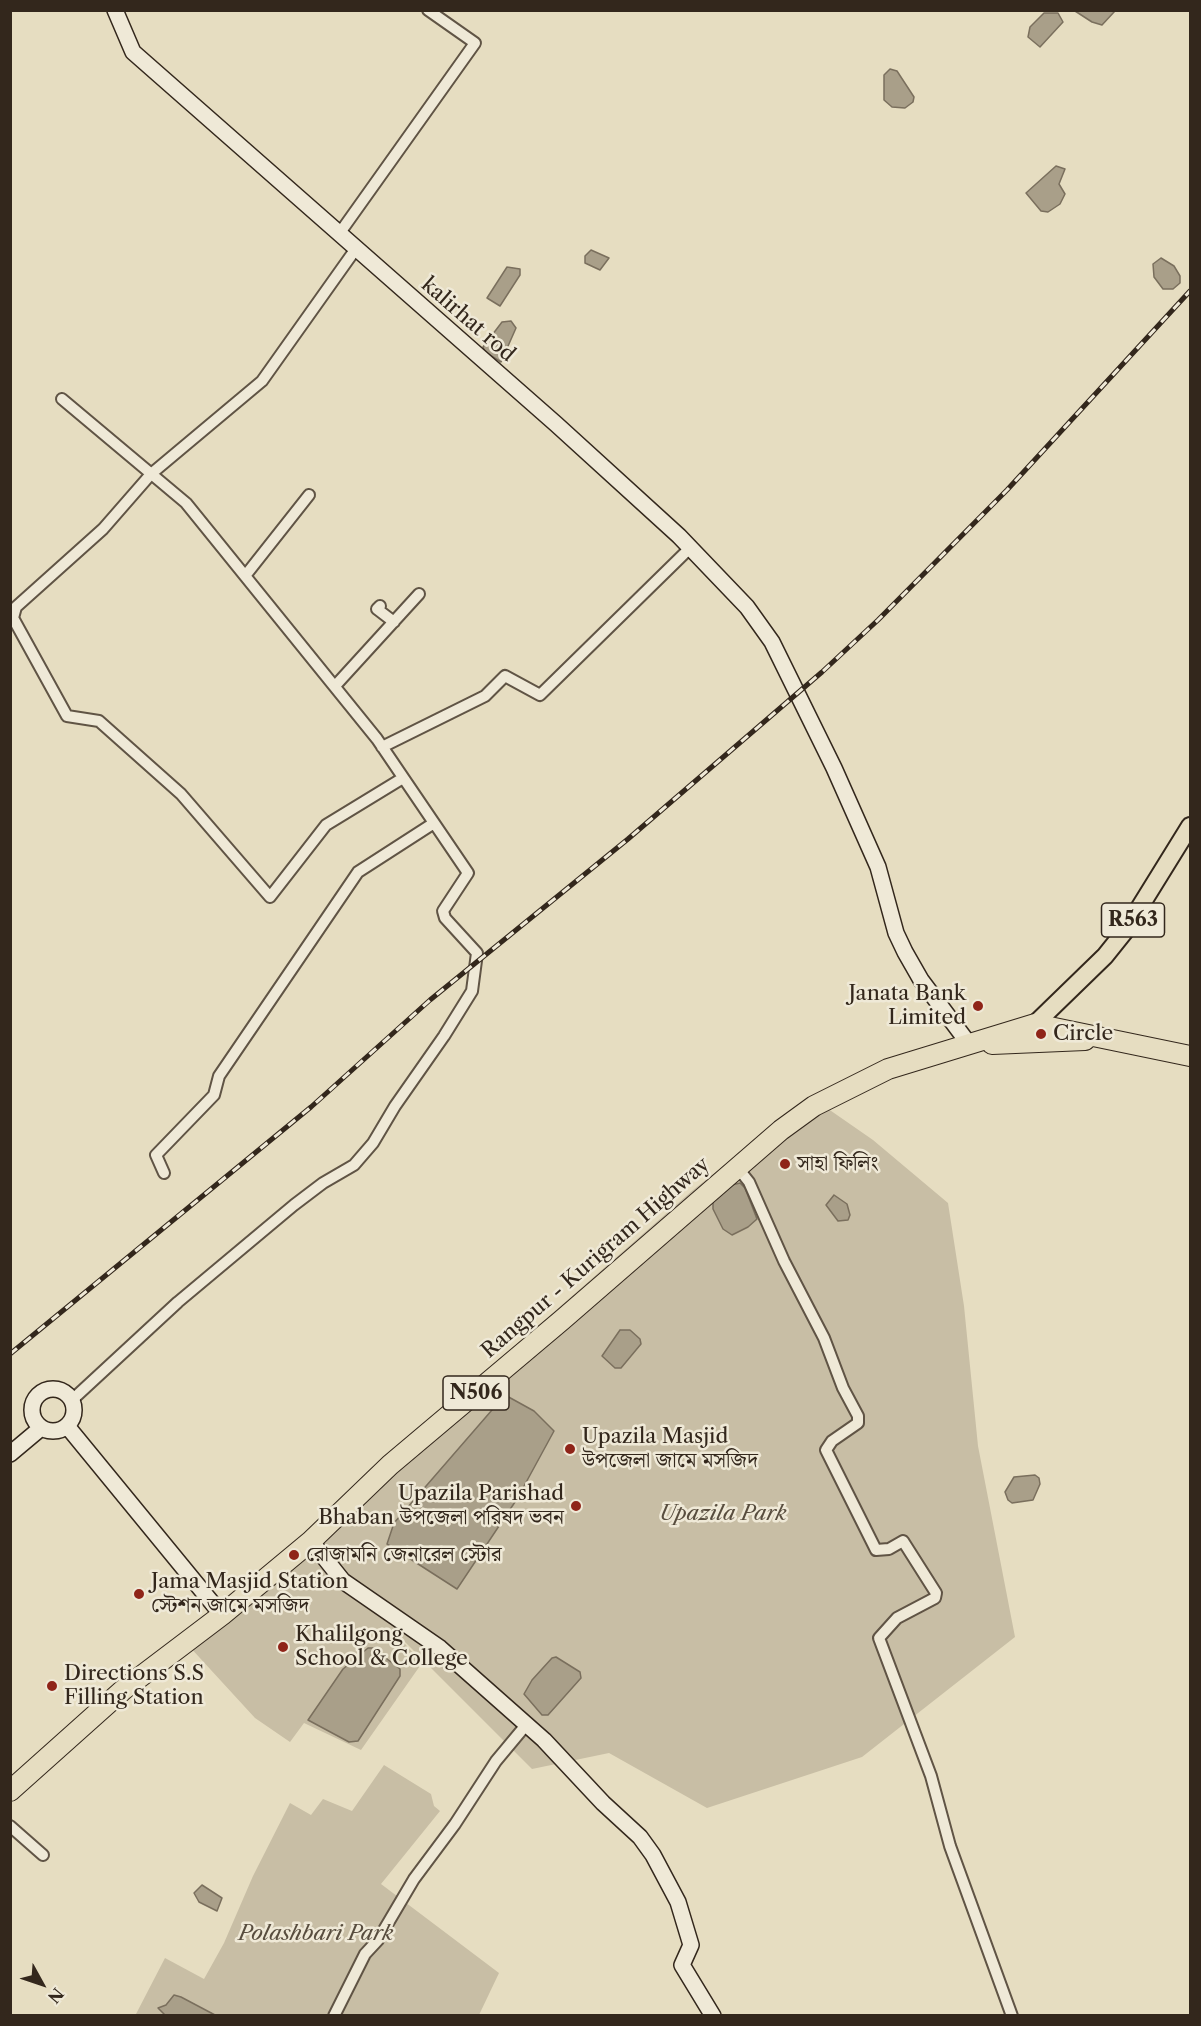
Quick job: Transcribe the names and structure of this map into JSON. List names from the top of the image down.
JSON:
{
  "streets": {
    "highway": ["Rangpur - Kurigram Highway", "N506"],
    "main road": ["R563"],
    "street": ["kalirhat rod"]
  },
  "crossings": [
    ["kalirhat rod", "Rangpur - Kurigram Highway"],
    ["kalirhat rod", "N506"],
    ["R563", "N506"],
    ["Rangpur - Kurigram Highway", "N506"]
  ],
  "parks": ["Upazila Park", "Polashbari Park"],
  "places": [
    "Janata Bank Limited",
    "Circle",
    "সাহা ফিলিং",
    "Upazila Masjid উপজেলা জামে মসজিদ",
    "Upazila Parishad Bhaban উপজেলা পরিষদ ভবন",
    "রোজামনি জেনারেল স্টোর",
    "Jama Masjid Station স্টেশন জামে মসজিদ",
    "Khalilgong School & College",
    "Directions S.S Filling Station"
  ],
  "north": "bottom right"
}
